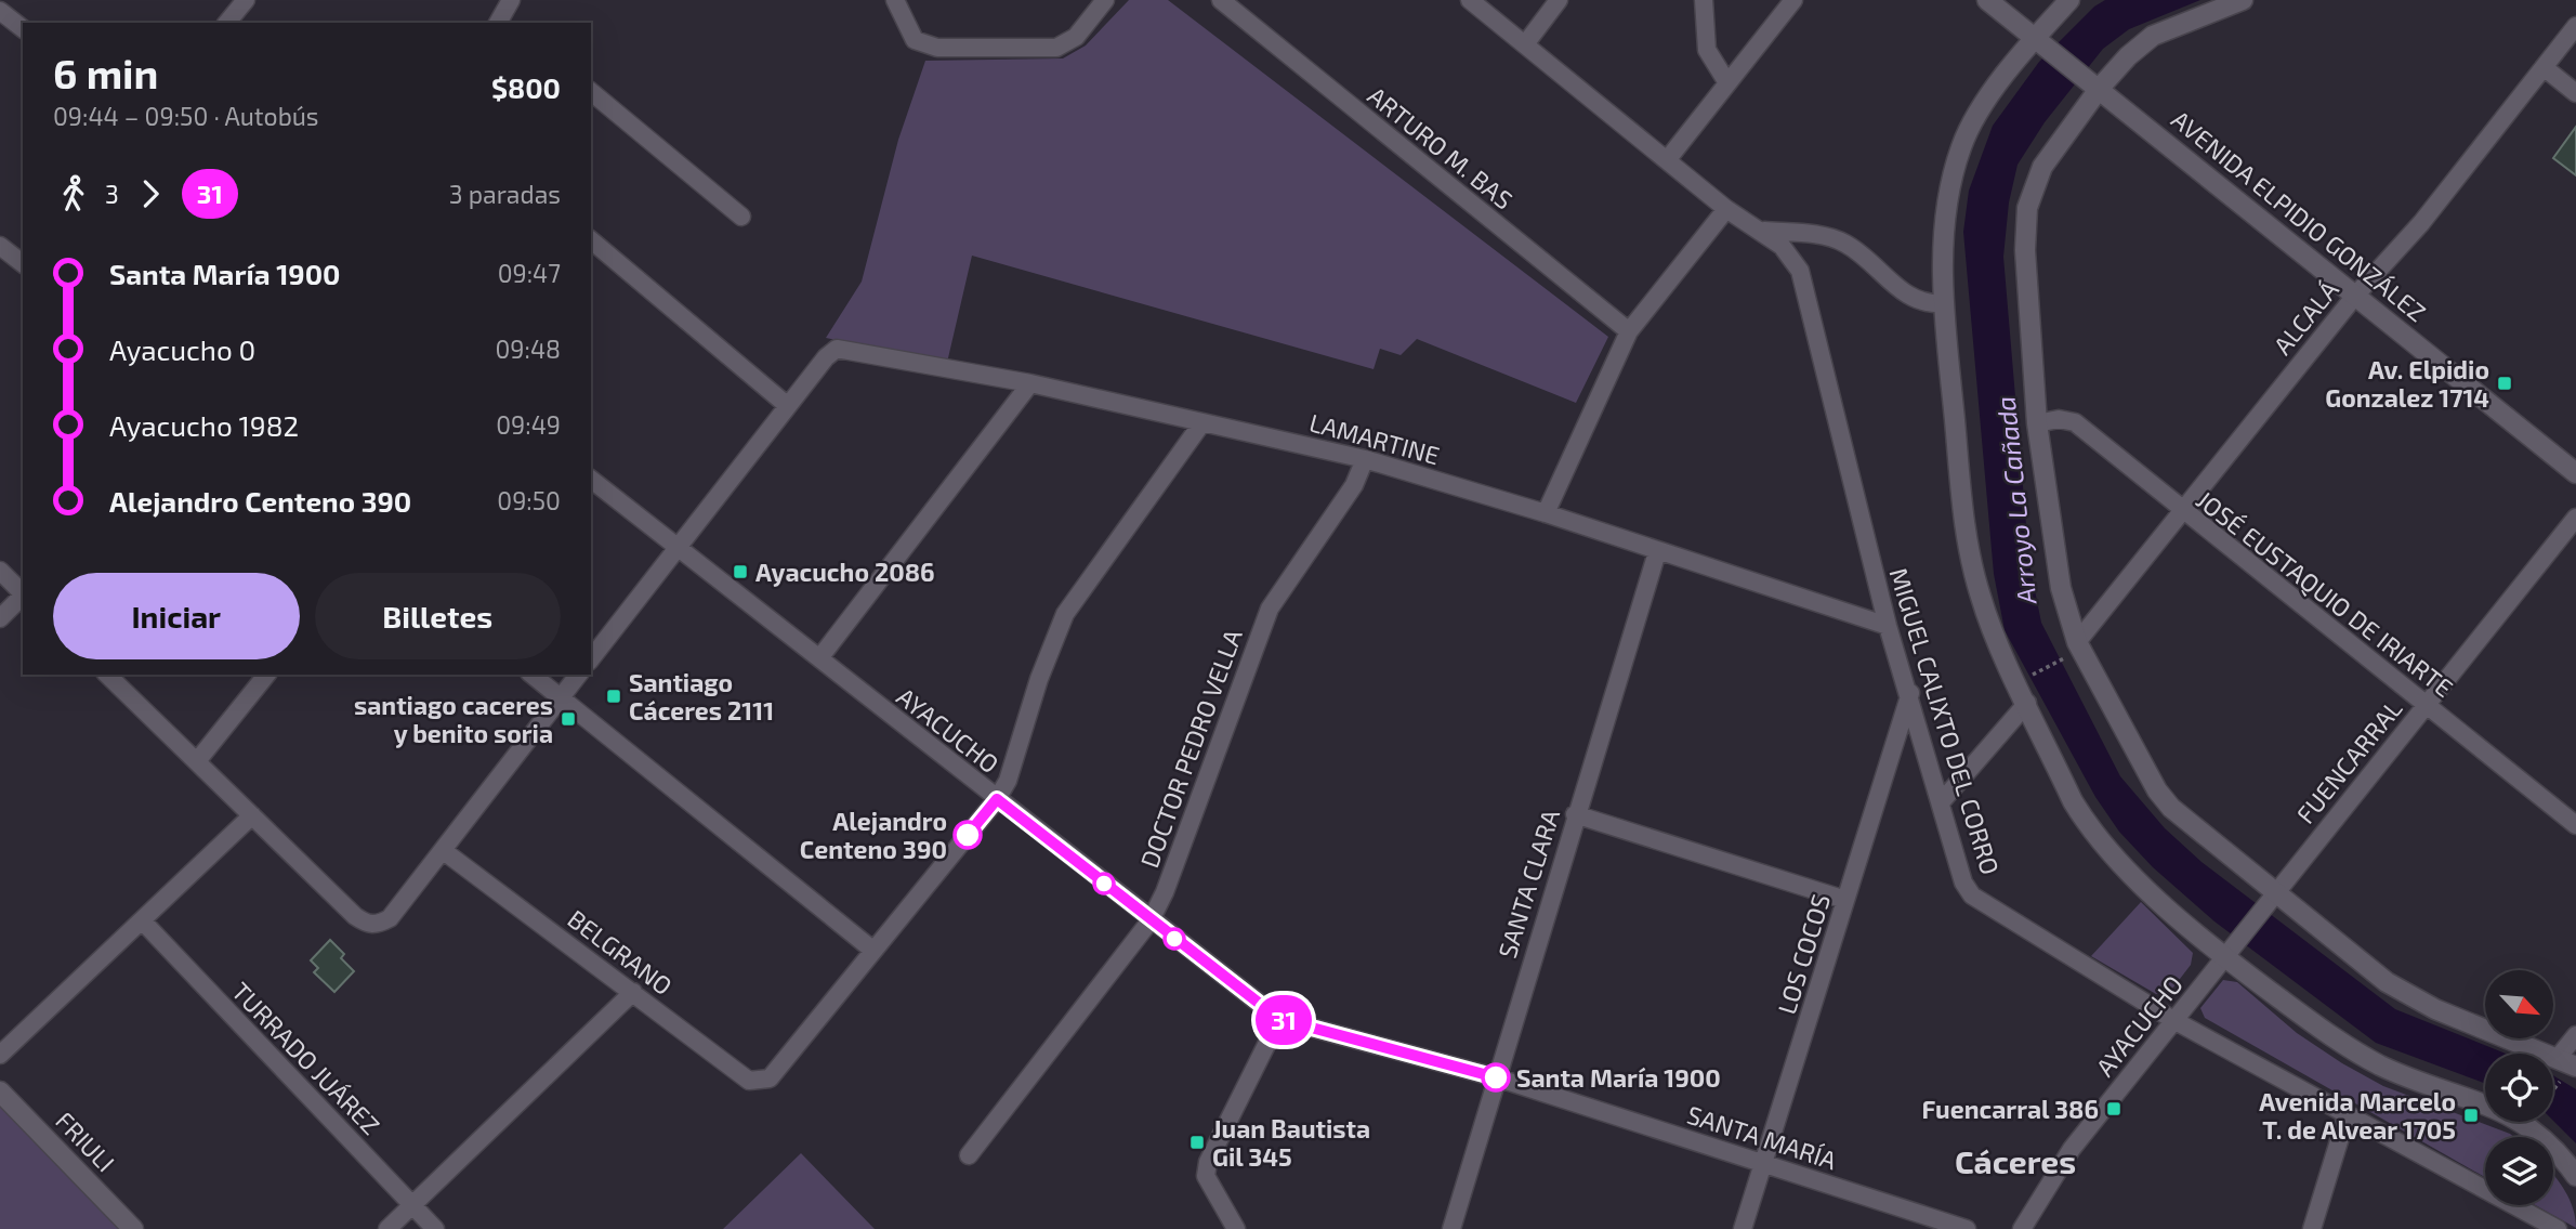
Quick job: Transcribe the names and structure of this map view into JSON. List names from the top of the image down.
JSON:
{
  "streets": {
    "main road": ["AVENIDA ELPIDIO GONZÁLEZ", "FRIULI"],
    "street": [
      "ARTURO M. BAS",
      "ALCALÁ",
      "LAMARTINE",
      "JOSÉ EUSTAQUIO DE IRIARTE",
      "MIGUEL CALIXTO DEL CORRO",
      "AYACUCHO",
      "DOCTOR PEDRO VELLA",
      "FUENCARRAL",
      "SANTA CLARA",
      "BELGRANO",
      "LOS COCOS",
      "TURRADO JUÁREZ",
      "SANTA MARÍA"
    ]
  },
  "crossings": [
    ["AVENIDA ELPIDIO GONZÁLEZ", "ALCALÁ"],
    ["ALCALÁ", "JOSÉ EUSTAQUIO DE IRIARTE"],
    ["LAMARTINE", "MIGUEL CALIXTO DEL CORRO"],
    ["LAMARTINE", "DOCTOR PEDRO VELLA"],
    ["LAMARTINE", "SANTA CLARA"],
    ["JOSÉ EUSTAQUIO DE IRIARTE", "FUENCARRAL"],
    ["MIGUEL CALIXTO DEL CORRO", "AYACUCHO"],
    ["MIGUEL CALIXTO DEL CORRO", "LOS COCOS"],
    ["AYACUCHO", "DOCTOR PEDRO VELLA"],
    ["AYACUCHO", "FUENCARRAL"],
    ["AYACUCHO", "SANTA MARÍA"],
    ["SANTA CLARA", "SANTA MARÍA"],
    ["LOS COCOS", "SANTA MARÍA"]
  ],
  "districts": ["Cáceres"],
  "water": ["Arroyo La Cañada"],
  "places": {
    "transit": [
      "Av. Elpidio Gonzalez 1714",
      "Ayacucho 2086",
      "Santiago Cáceres 2111",
      "santiago caceres y benito soria",
      "Fuencarral 386",
      "Avenida Marcelo T. de Alvear 1705",
      "Juan Bautista Gil 345"
    ],
    "other": ["Alejandro Centeno 390", "Santa María 1900"]
  },
  "lines": ["bus line 31"],
  "north": "bottom right",
  "page": {
    "on_map": "31",
    "heading": ["6 min", "09:44 – 09:50 · Autobús", "$800"],
    "legs": ["3", "31", "3 paradas"],
    "list": [
      {
        "name": "Santa María 1900",
        "value": "09:47"
      },
      {
        "name": "Ayacucho 0",
        "value": "09:48"
      },
      {
        "name": "Ayacucho 1982",
        "value": "09:49"
      },
      {
        "name": "Alejandro Centeno 390",
        "value": "09:50"
      }
    ],
    "buttons": ["Iniciar", "Billetes"]
  }
}
